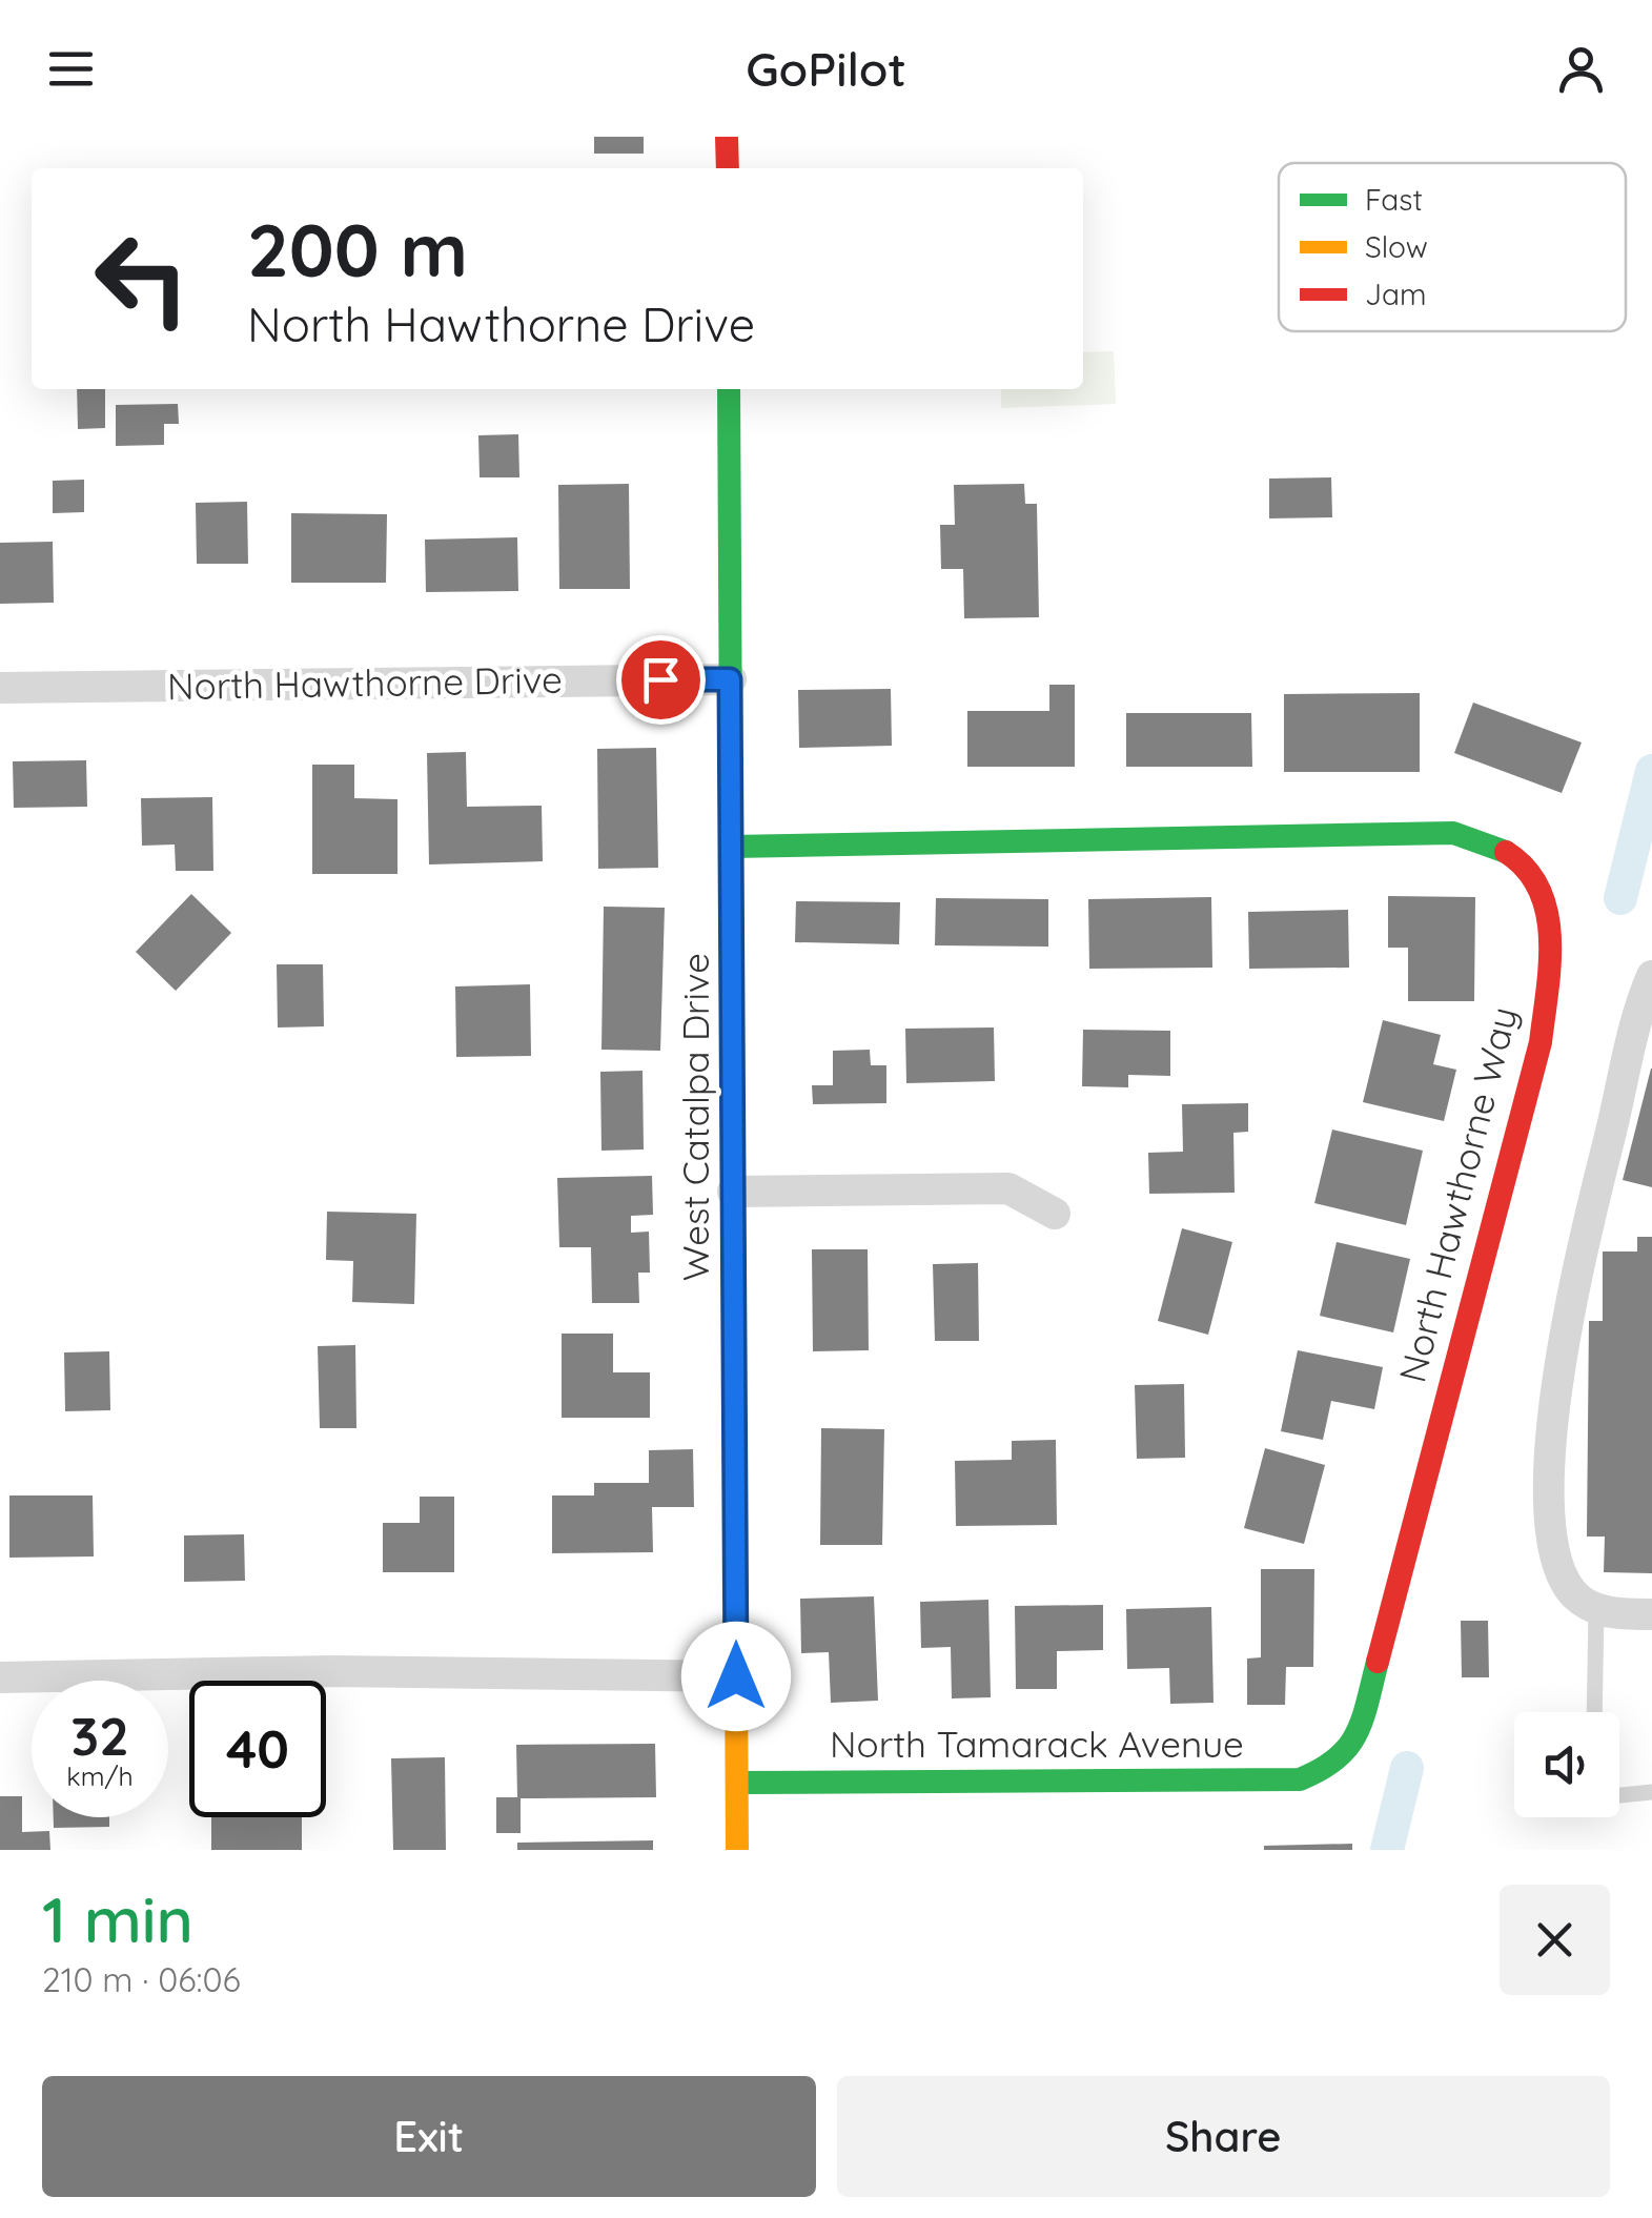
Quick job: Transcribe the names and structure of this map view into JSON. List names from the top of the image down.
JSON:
{
  "streets": {
    "street": [
      "North Hawthorne Drive",
      "West Catalpa Drive",
      "North Hawthorne Way",
      "North Tamarack Avenue"
    ]
  },
  "crossings": [
    ["North Hawthorne Drive", "West Catalpa Drive"],
    ["West Catalpa Drive", "North Hawthorne Way"],
    ["West Catalpa Drive", "North Tamarack Avenue"],
    ["North Hawthorne Way", "North Tamarack Avenue"]
  ],
  "legend": ["Fast", "Slow", "Jam"],
  "page": {
    "header": "GoPilot",
    "turn": ["200 m", "North Hawthorne Drive"],
    "speed": "32 km/h",
    "limit": "40",
    "heading": ["1 min", "210 m · 06:06"],
    "buttons": ["Exit", "Share"]
  }
}
